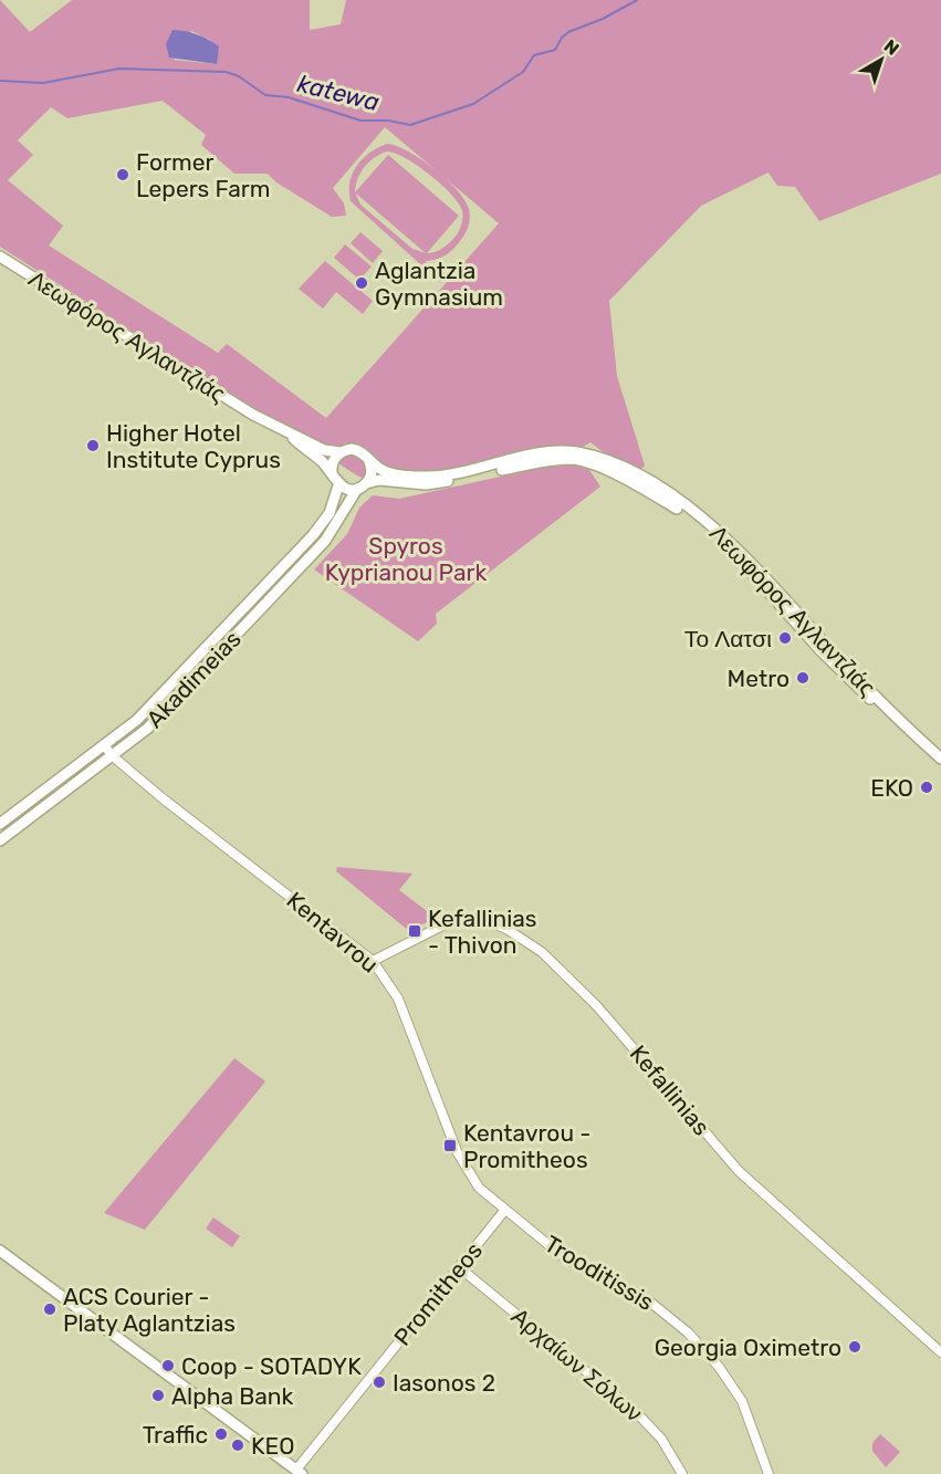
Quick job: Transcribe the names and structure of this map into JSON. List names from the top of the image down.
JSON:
{
  "streets": {
    "main road": ["Λεωφόρος Αγλαντζιάς", "Akadimeias"],
    "street": [
      "Kentavrou",
      "Kefallinias",
      "Trooditissis",
      "Promitheos",
      "Αρχαίων Σόλων"
    ]
  },
  "crossings": [
    ["Λεωφόρος Αγλαντζιάς", "Akadimeias"],
    ["Akadimeias", "Kentavrou"],
    ["Kentavrou", "Kefallinias"],
    ["Kentavrou", "Trooditissis"],
    ["Kentavrou", "Promitheos"],
    ["Trooditissis", "Promitheos"],
    ["Promitheos", "Αρχαίων Σόλων"]
  ],
  "water": ["katewa"],
  "parks": ["Spyros Kyprianou Park"],
  "places": {
    "other": [
      "Former Lepers Farm",
      "Aglantzia Gymnasium",
      "Higher Hotel Institute Cyprus",
      "Το Λατσι",
      "Metro",
      "EKO",
      "ACS Courier - Platy Aglantzias",
      "Georgia Oximetro",
      "Coop - SOTADYK",
      "Iasonos 2",
      "Alpha Bank",
      "Traffic",
      "KEO"
    ],
    "transit": ["Kefallinias - Thivon", "Kentavrou - Promitheos"]
  },
  "north": "top right"
}
